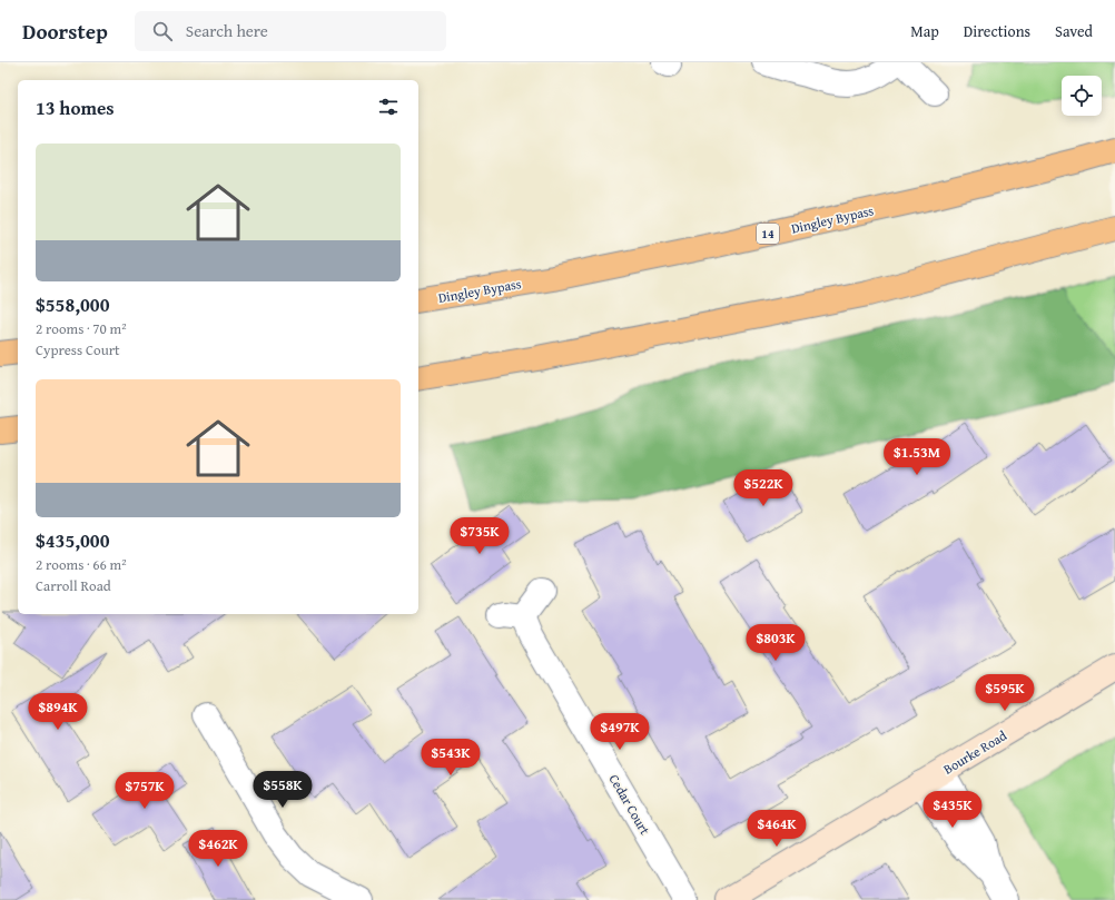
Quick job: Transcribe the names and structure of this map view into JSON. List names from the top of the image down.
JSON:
{
  "streets": {
    "highway": ["Dingley Bypass", "14"],
    "main road": ["Bourke Road"],
    "street": ["Cedar Court"]
  },
  "page": {
    "header": "Doorstep",
    "search": "Search here",
    "nav": ["Map", "Directions", "Saved"],
    "heading": "13 homes",
    "list": [
      {
        "name": "$558,000",
        "note": "2 rooms · 70 m² · Cypress Court"
      },
      {
        "name": "$435,000",
        "note": "2 rooms · 66 m² · Carroll Road"
      }
    ],
    "price": [
      "$1.53M",
      "$522K",
      "$735K",
      "$803K",
      "$595K",
      "$894K",
      "$497K",
      "$543K",
      "$558K",
      "$757K",
      "$435K",
      "$464K",
      "$462K"
    ]
  }
}
